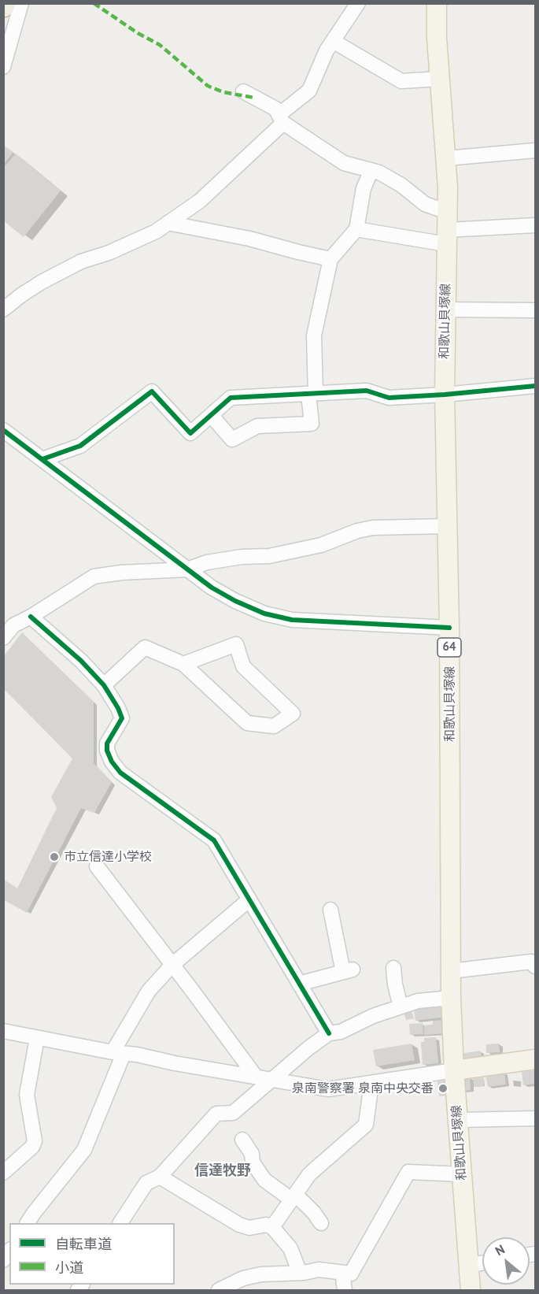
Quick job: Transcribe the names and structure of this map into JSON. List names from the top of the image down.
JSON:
{
  "streets": {
    "main road": ["和歌山貝塚線", "64"]
  },
  "districts": ["信達牧野"],
  "places": ["市立信達小学校", "泉南警察署 泉南中央交番"],
  "legend": ["自転車道", "小道"],
  "north": "top left"
}
